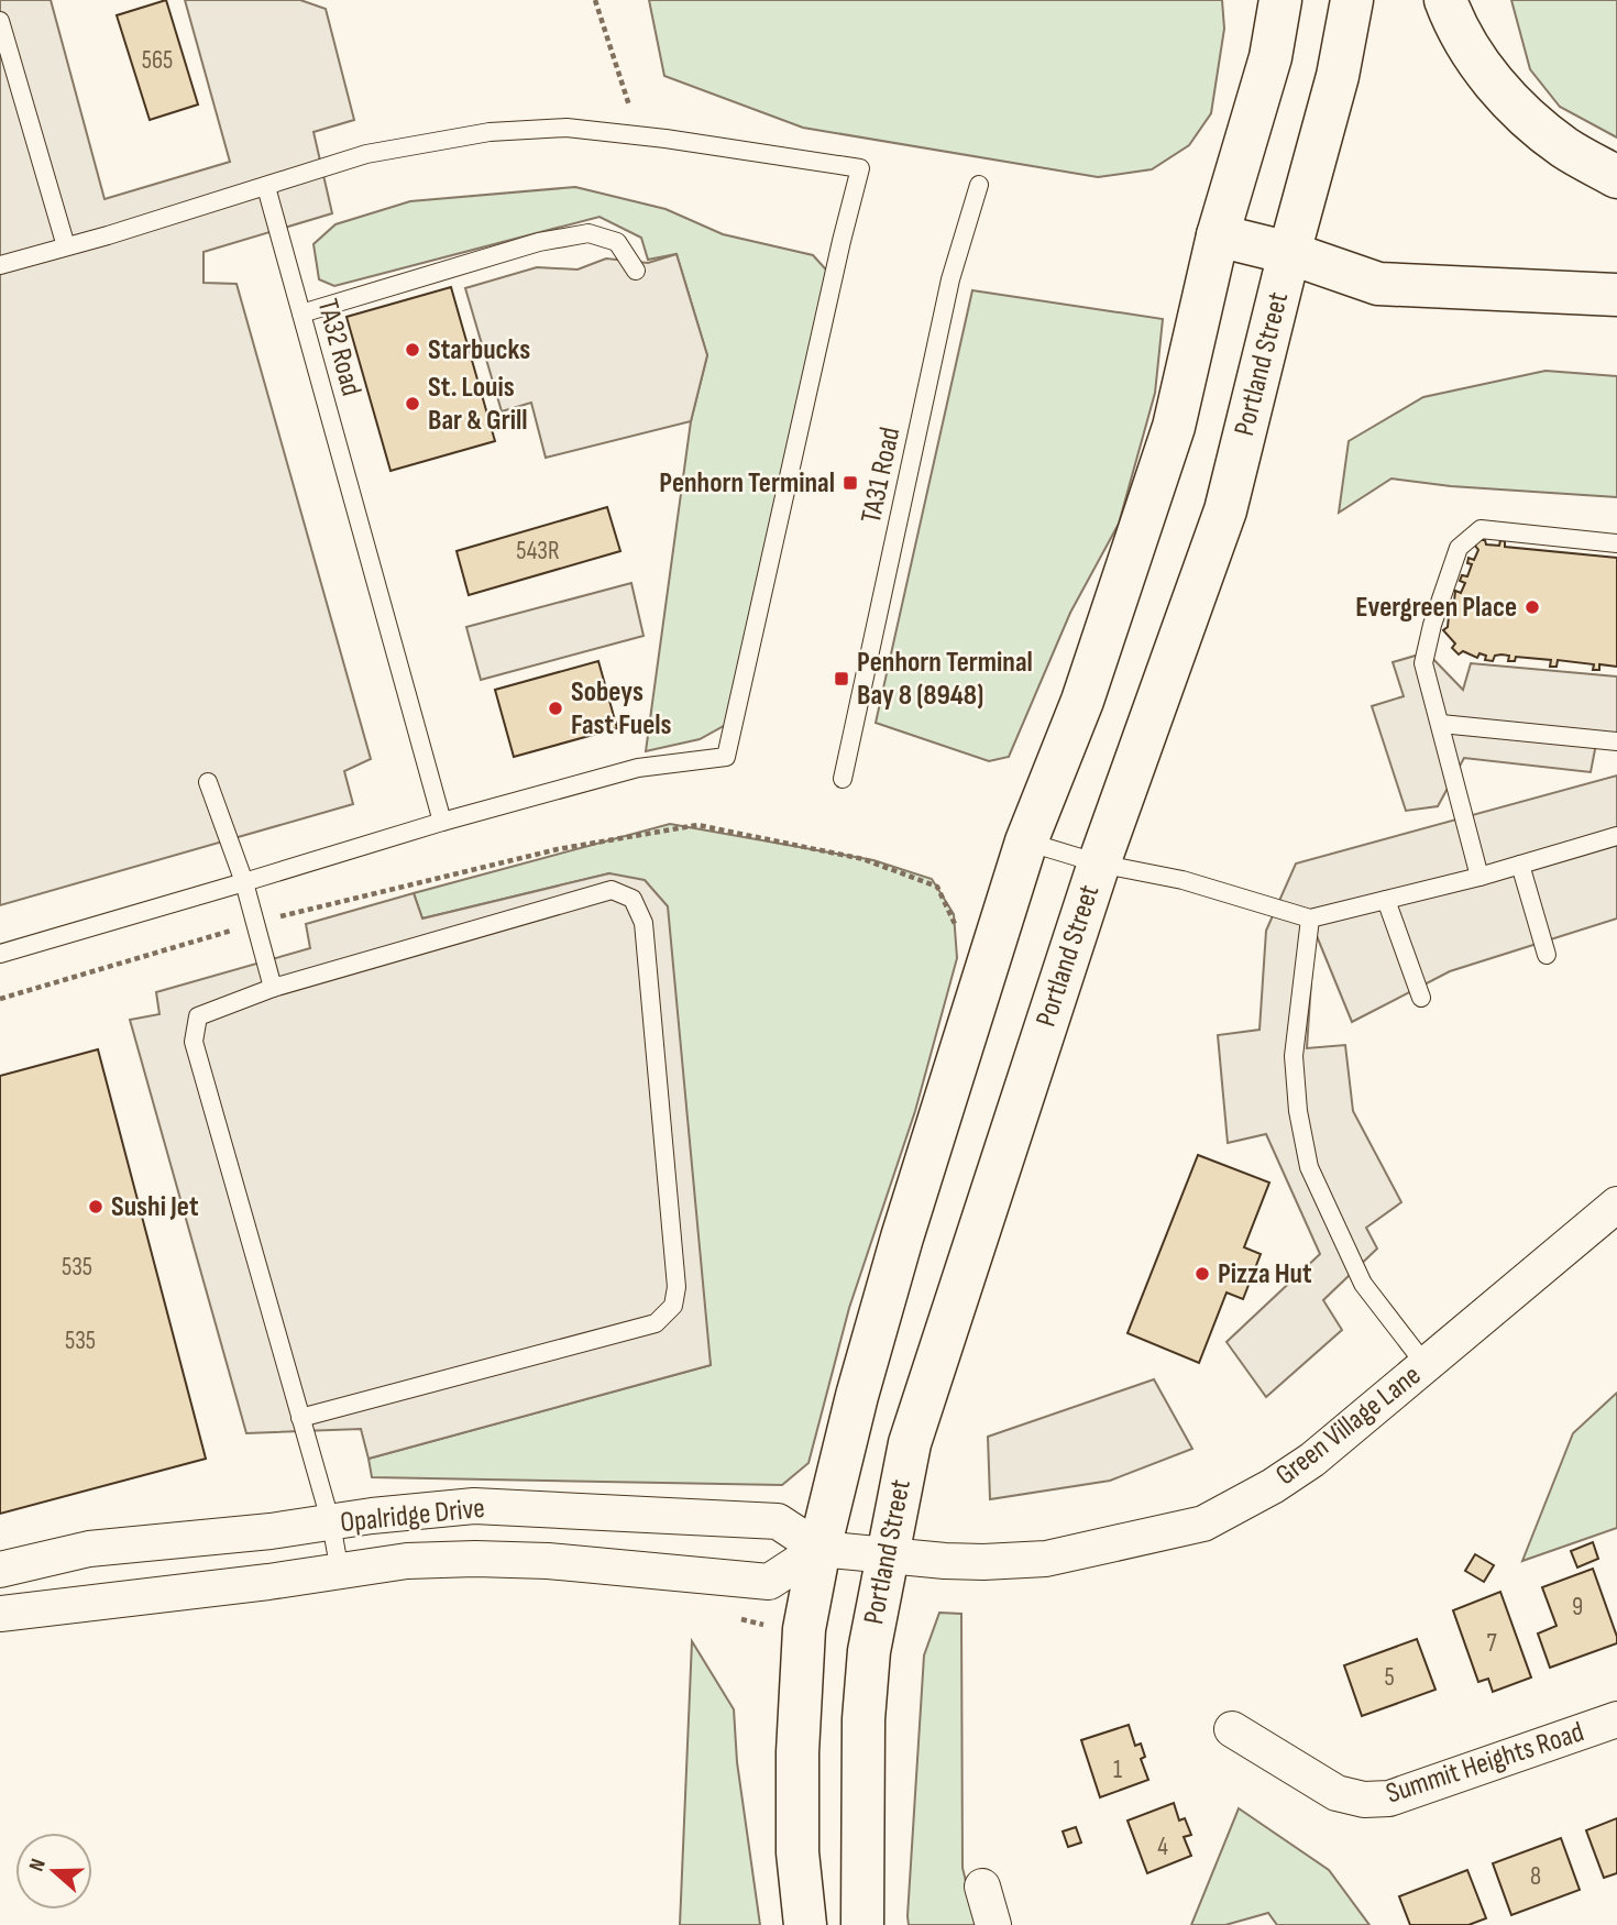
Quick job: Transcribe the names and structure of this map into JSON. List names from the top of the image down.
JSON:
{
  "streets": {
    "main road": ["Portland Street"],
    "street": ["Green Village Lane", "Opalridge Drive", "Summit Heights Road"],
    "lane": ["TA32 Road", "TA31 Road"]
  },
  "crossings": [
    ["Portland Street", "Green Village Lane"],
    ["Portland Street", "Opalridge Drive"],
    ["Green Village Lane", "Opalridge Drive"]
  ],
  "places": {
    "other": [
      "Starbucks",
      "St. Louis Bar & Grill",
      "Evergreen Place",
      "Sobeys Fast Fuels",
      "Sushi Jet",
      "Pizza Hut"
    ],
    "transit": ["Penhorn Terminal", "Penhorn Terminal Bay 8 (8948)"]
  },
  "house_numbers": [
    "565",
    "543R",
    "535",
    "535",
    "9",
    "7",
    "5",
    "1",
    "4",
    "8"
  ],
  "north": "left"
}
